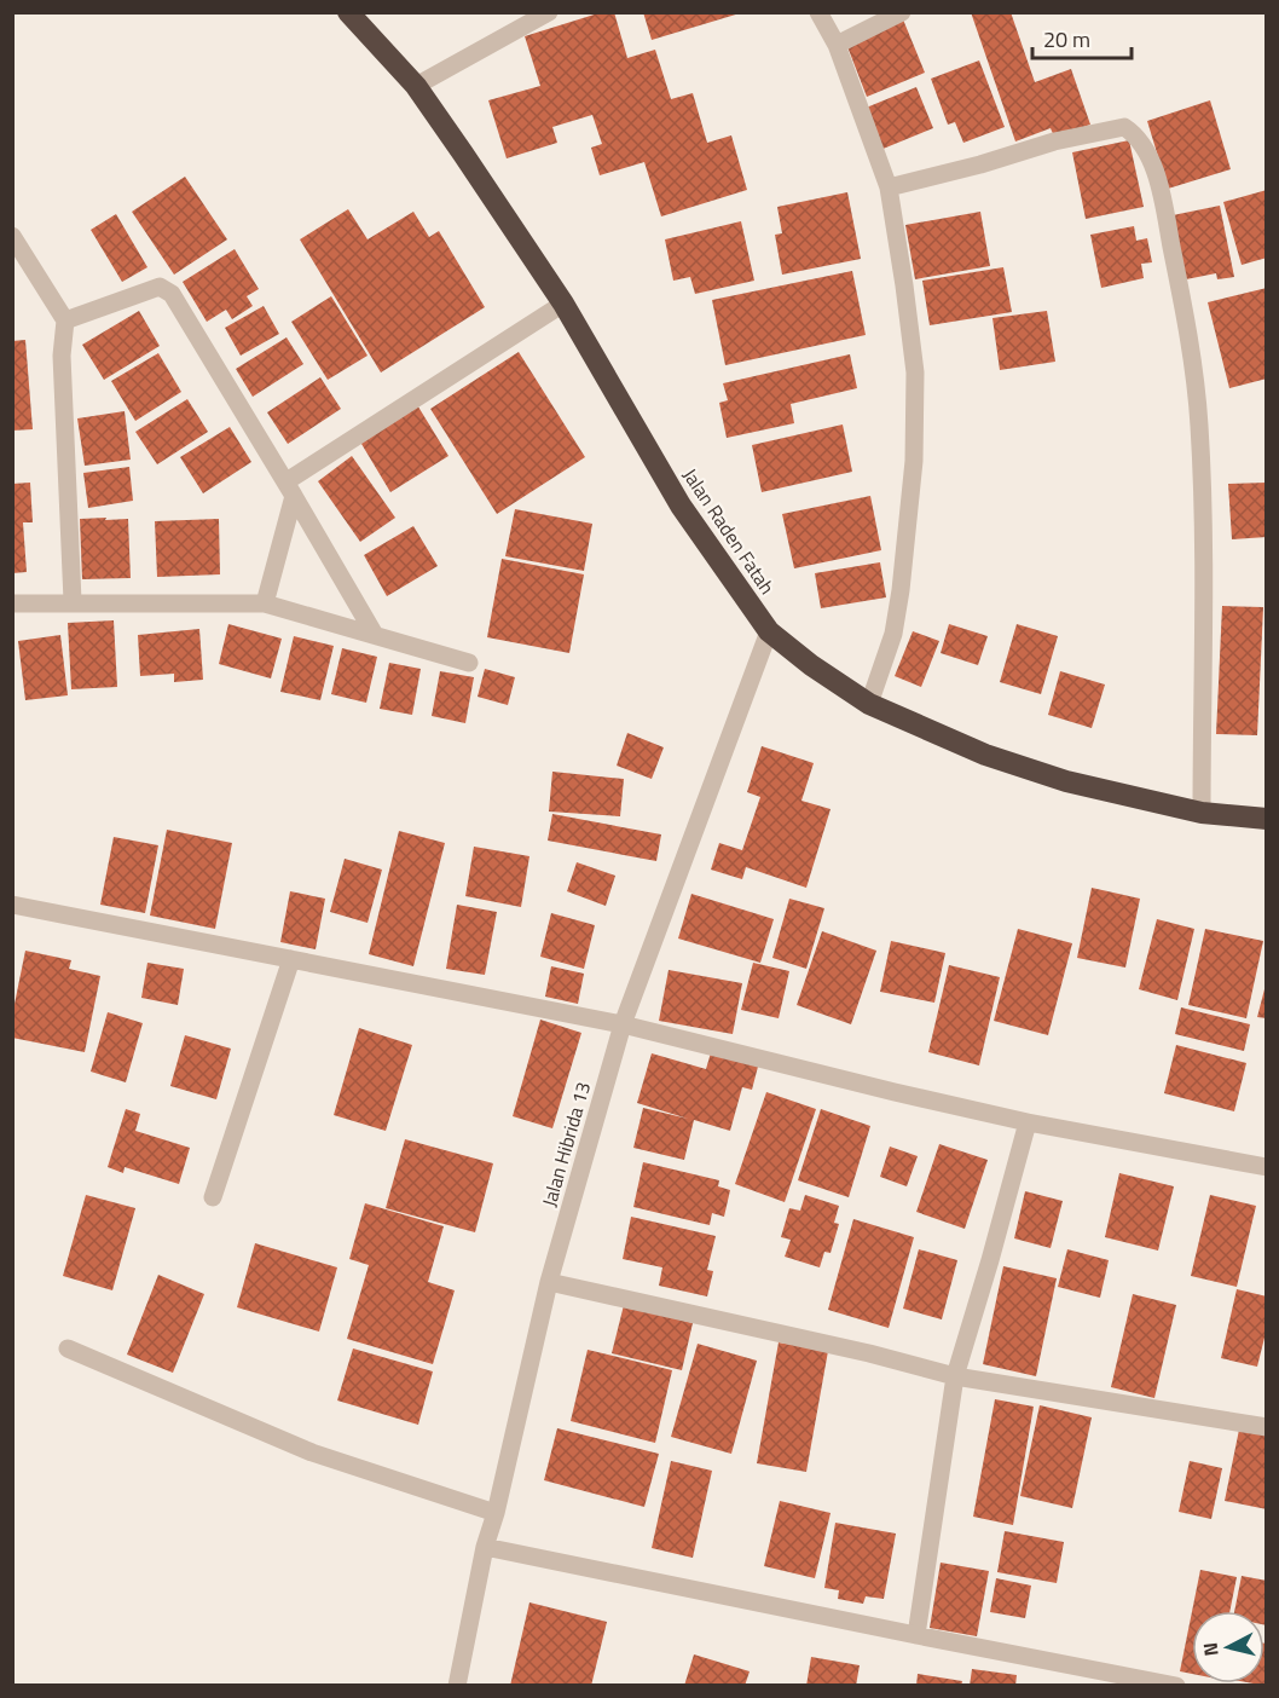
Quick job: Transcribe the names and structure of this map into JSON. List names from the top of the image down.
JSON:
{
  "streets": {
    "highway": ["Jalan Raden Fatah"],
    "street": ["Jalan Hibrida 13"]
  },
  "crossings": [
    ["Jalan Raden Fatah", "Jalan Hibrida 13"]
  ],
  "scale_bar": "20 m",
  "north": "left"
}
